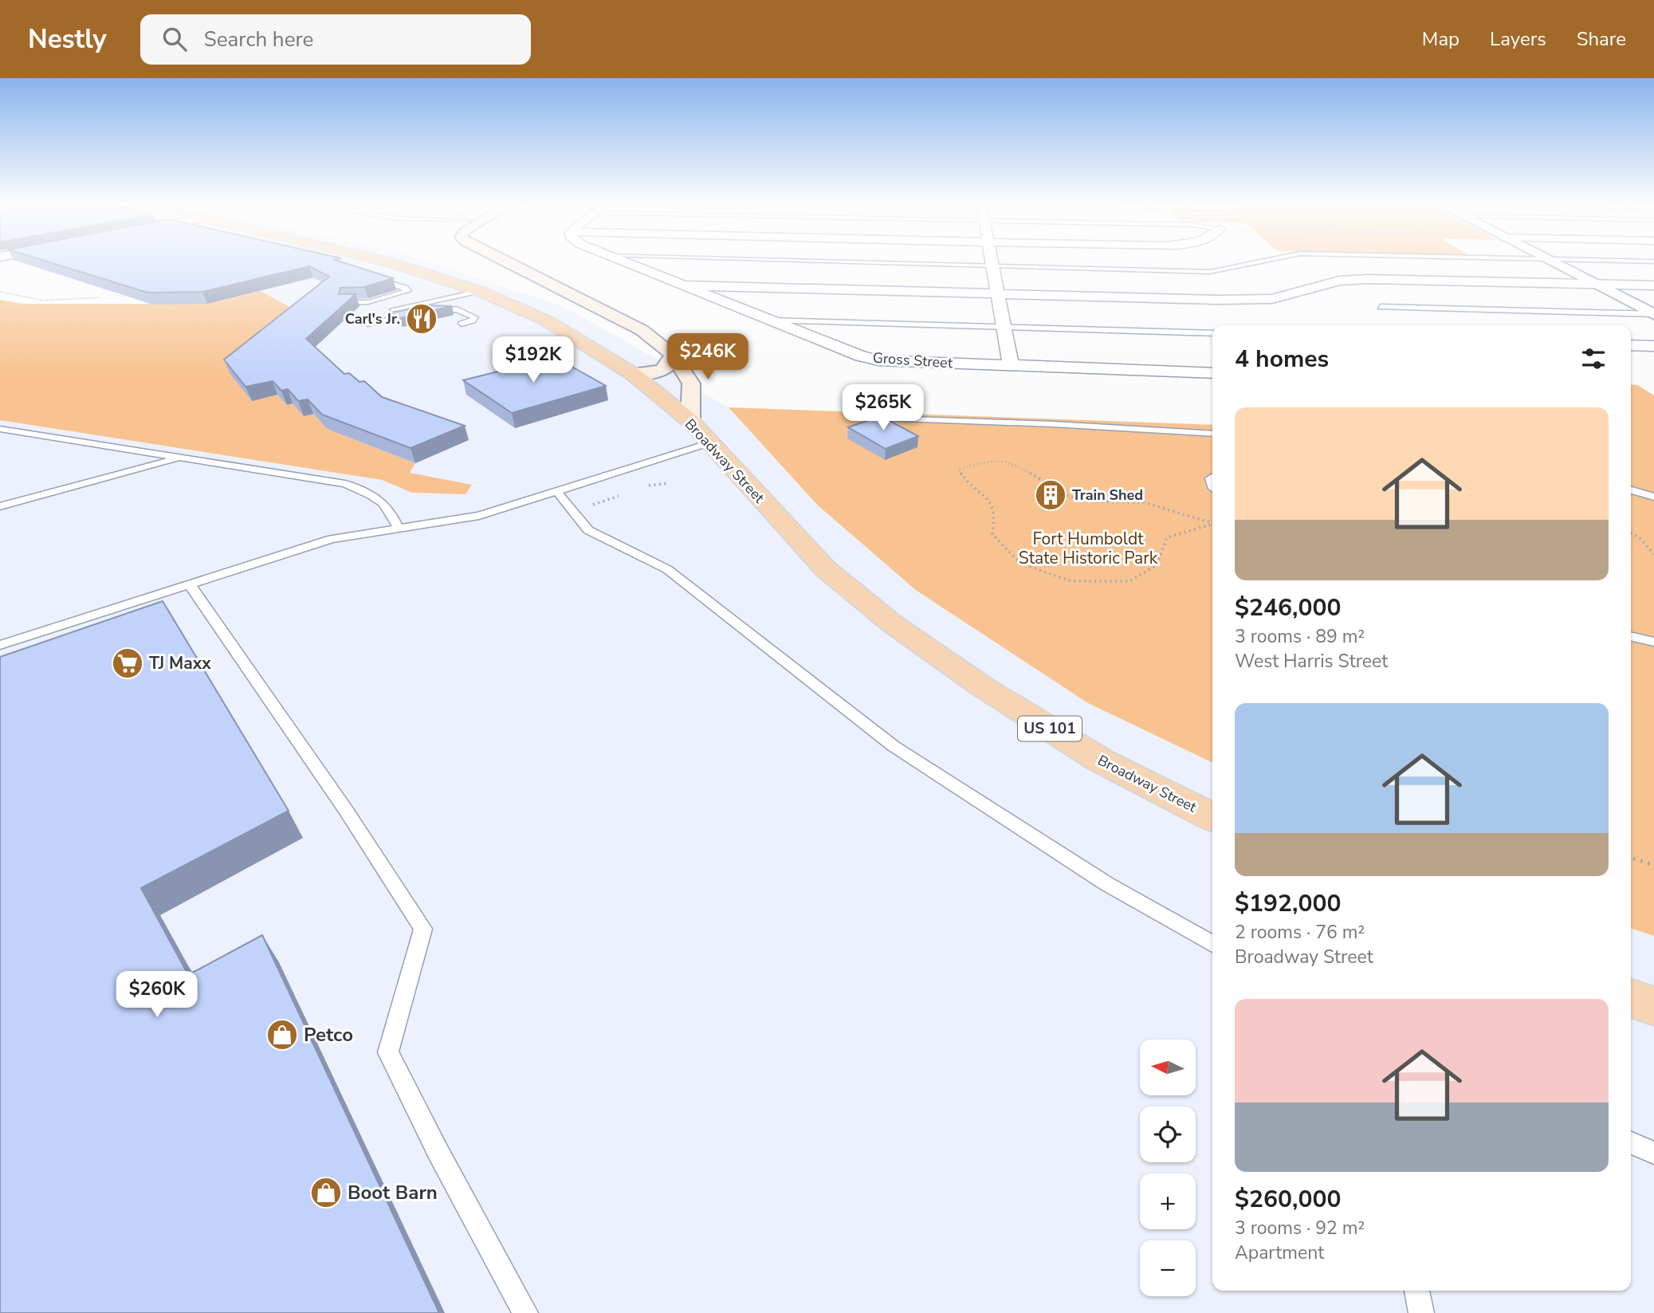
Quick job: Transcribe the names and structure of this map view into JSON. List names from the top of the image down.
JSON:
{
  "streets": {
    "highway": ["Broadway Street", "US 101"],
    "street": ["Gross Street"]
  },
  "parks": ["Fort Humboldt State Historic Park"],
  "places": {
    "restaurant": ["Carl's Jr."],
    "building": ["Train Shed"],
    "supermarket": ["TJ Maxx"],
    "shop": ["Petco", "Boot Barn"]
  },
  "north": "left",
  "page": {
    "header": "Nestly",
    "search": "Search here",
    "nav": ["Map", "Layers", "Share"],
    "heading": "4 homes",
    "price": [
      "$246K",
      "$192K",
      "$265K",
      "$260K"
    ],
    "list": [
      {
        "name": "$246,000",
        "note": "3 rooms · 89 m² · West Harris Street"
      },
      {
        "name": "$192,000",
        "note": "2 rooms · 76 m² · Broadway Street"
      },
      {
        "name": "$260,000",
        "note": "3 rooms · 92 m² · Apartment"
      }
    ],
    "map_buttons": ["+", "−"]
  }
}
